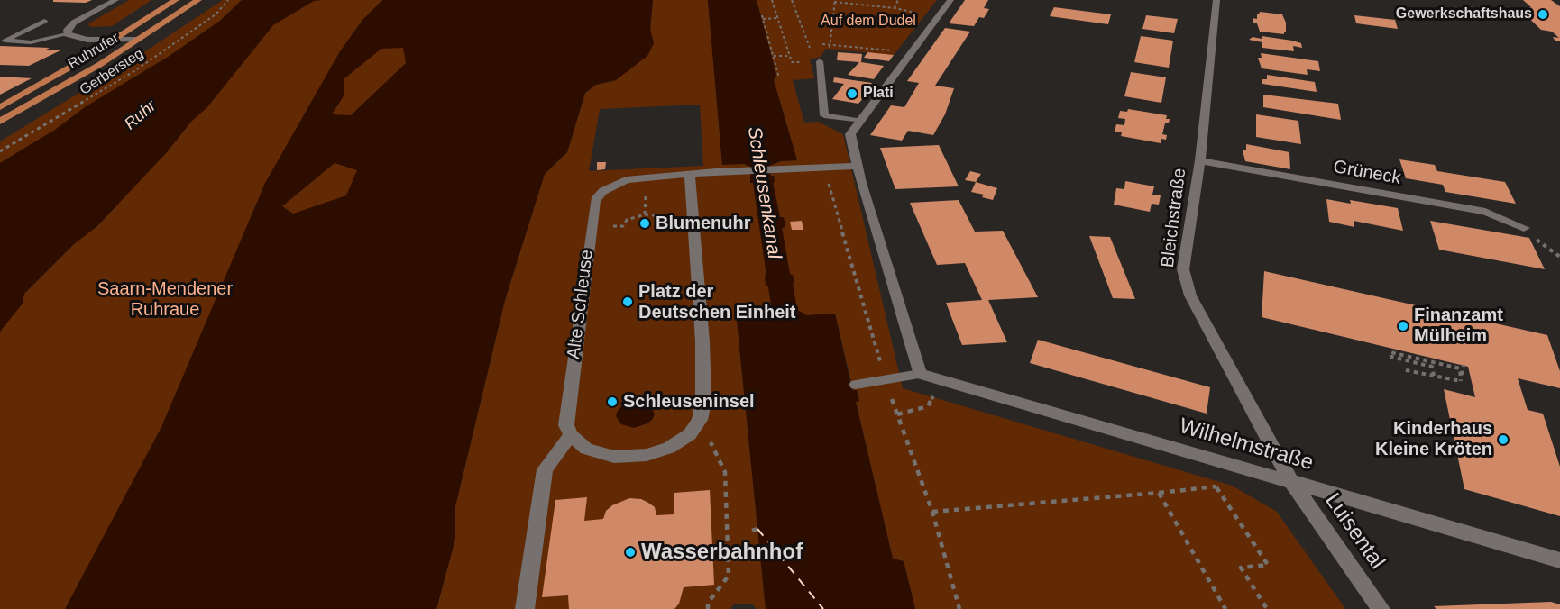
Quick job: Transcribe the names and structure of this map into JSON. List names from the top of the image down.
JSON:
{
  "streets": {
    "main road": ["Ruhrufer"],
    "street": [
      "Grüneck",
      "Bleichstraße",
      "Alte Schleuse",
      "Wilhelmstraße",
      "Luisental"
    ],
    "path": ["Gerbersteg"]
  },
  "crossings": [
    ["Grüneck", "Bleichstraße"],
    ["Bleichstraße", "Wilhelmstraße"],
    ["Bleichstraße", "Luisental"],
    ["Wilhelmstraße", "Luisental"]
  ],
  "water": ["Ruhr", "Schleusenkanal"],
  "parks": ["Auf dem Dudel", "Saarn-Mendener Ruhraue"],
  "places": [
    "Gewerkschaftshaus",
    "Plati",
    "Blumenuhr",
    "Platz der Deutschen Einheit",
    "Finanzamt Mülheim",
    "Schleuseninsel",
    "Kinderhaus Kleine Kröten",
    "Wasserbahnhof"
  ]
}
